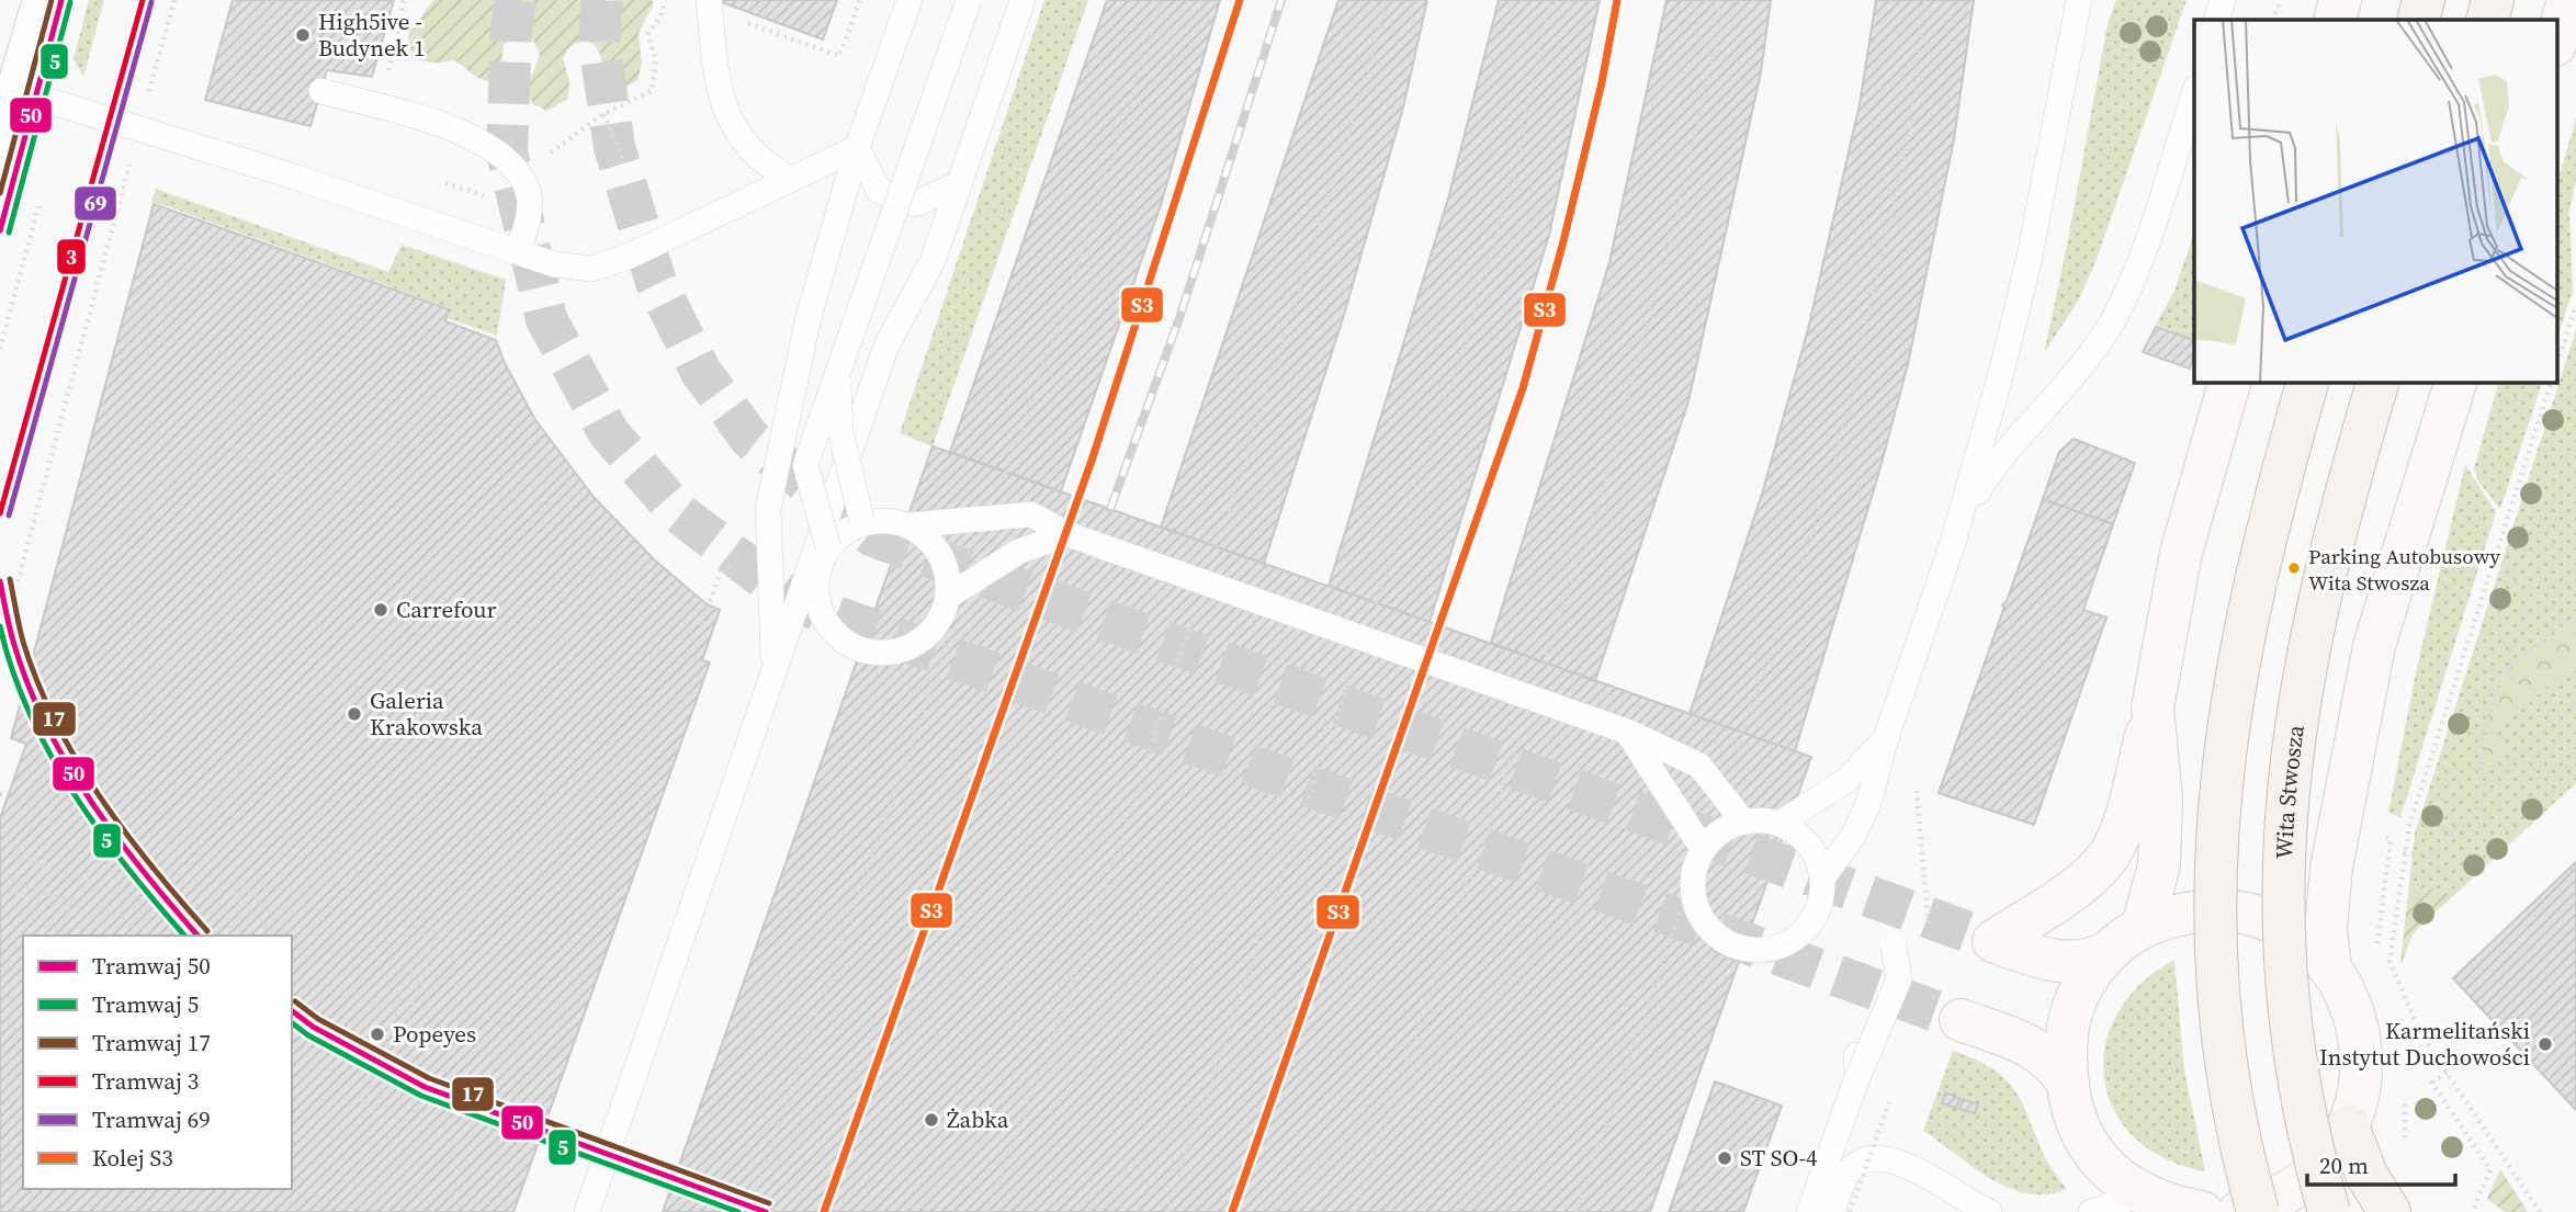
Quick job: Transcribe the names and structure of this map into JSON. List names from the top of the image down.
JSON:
{
  "streets": {
    "main road": ["Wita Stwosza"]
  },
  "places": [
    "High5ive - Budynek 1",
    "Parking Autobusowy Wita Stwosza",
    "Carrefour",
    "Galeria Krakowska",
    "Popeyes",
    "Karmelitański Instytut Duchowości",
    "Żabka",
    "ST SO-4"
  ],
  "lines": [
    "tram line 50",
    "tram line 17",
    "tram line 3",
    "rail line S3",
    "tram line 5",
    "tram line 69"
  ],
  "legend": [
    "Tramwaj 50",
    "Tramwaj 5",
    "Tramwaj 17",
    "Tramwaj 3",
    "Tramwaj 69",
    "Kolej S3"
  ],
  "scale_bar": "20 m"
}
